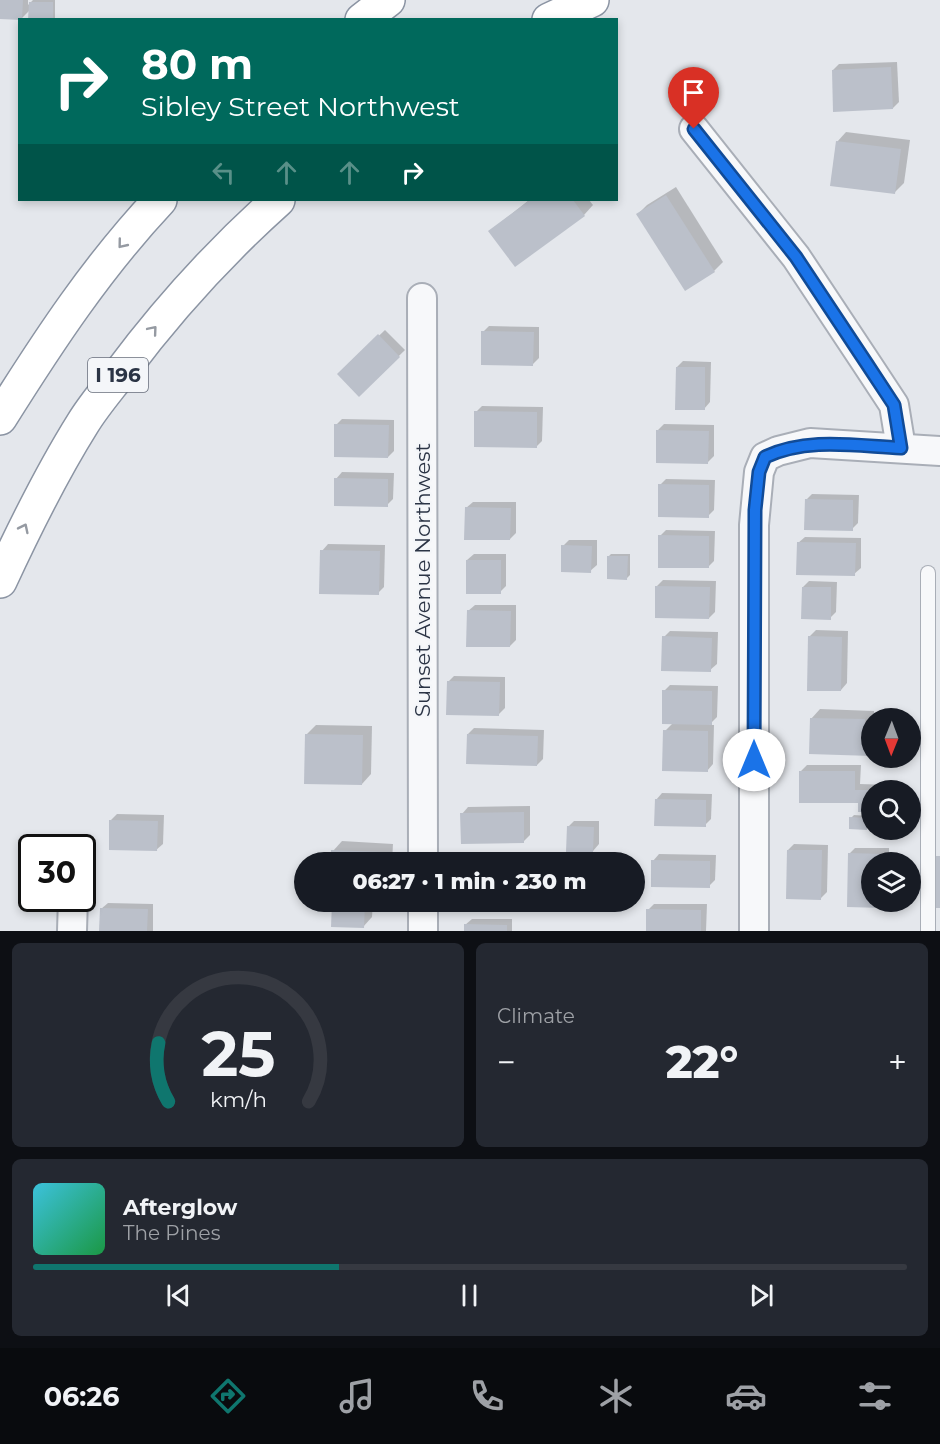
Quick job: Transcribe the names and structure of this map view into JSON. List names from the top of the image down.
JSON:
{
  "streets": {
    "highway": ["I 196"],
    "street": ["Sunset Avenue Northwest"]
  },
  "north": "bottom",
  "page": {
    "turn": ["80 m", "Sibley Street Northwest"],
    "limit": "30",
    "trip": "06:27 · 1 min · 230 m",
    "tile": "Climate",
    "heat": ["−", "22°", "+"],
    "song": ["Afterglow", "The Pines"],
    "tabs": "06:26",
    "gauge": ["25", "km/h"]
  }
}
